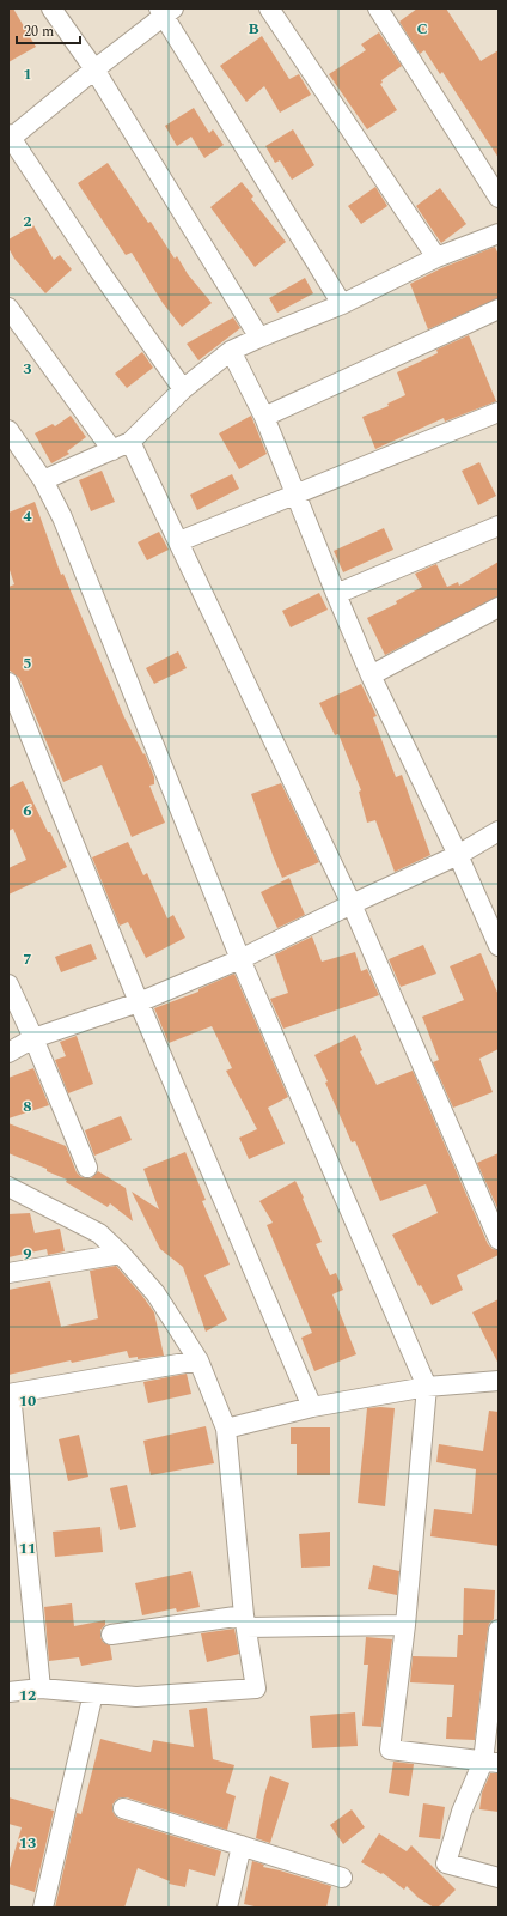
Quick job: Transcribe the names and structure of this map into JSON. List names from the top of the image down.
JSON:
{
  "scale_bar": "20 m",
  "grid": {
    "columns": ["B", "C"],
    "rows": [
      "1",
      "2",
      "3",
      "4",
      "5",
      "6",
      "7",
      "8",
      "9",
      "10",
      "11",
      "12",
      "13"
    ]
  }
}
